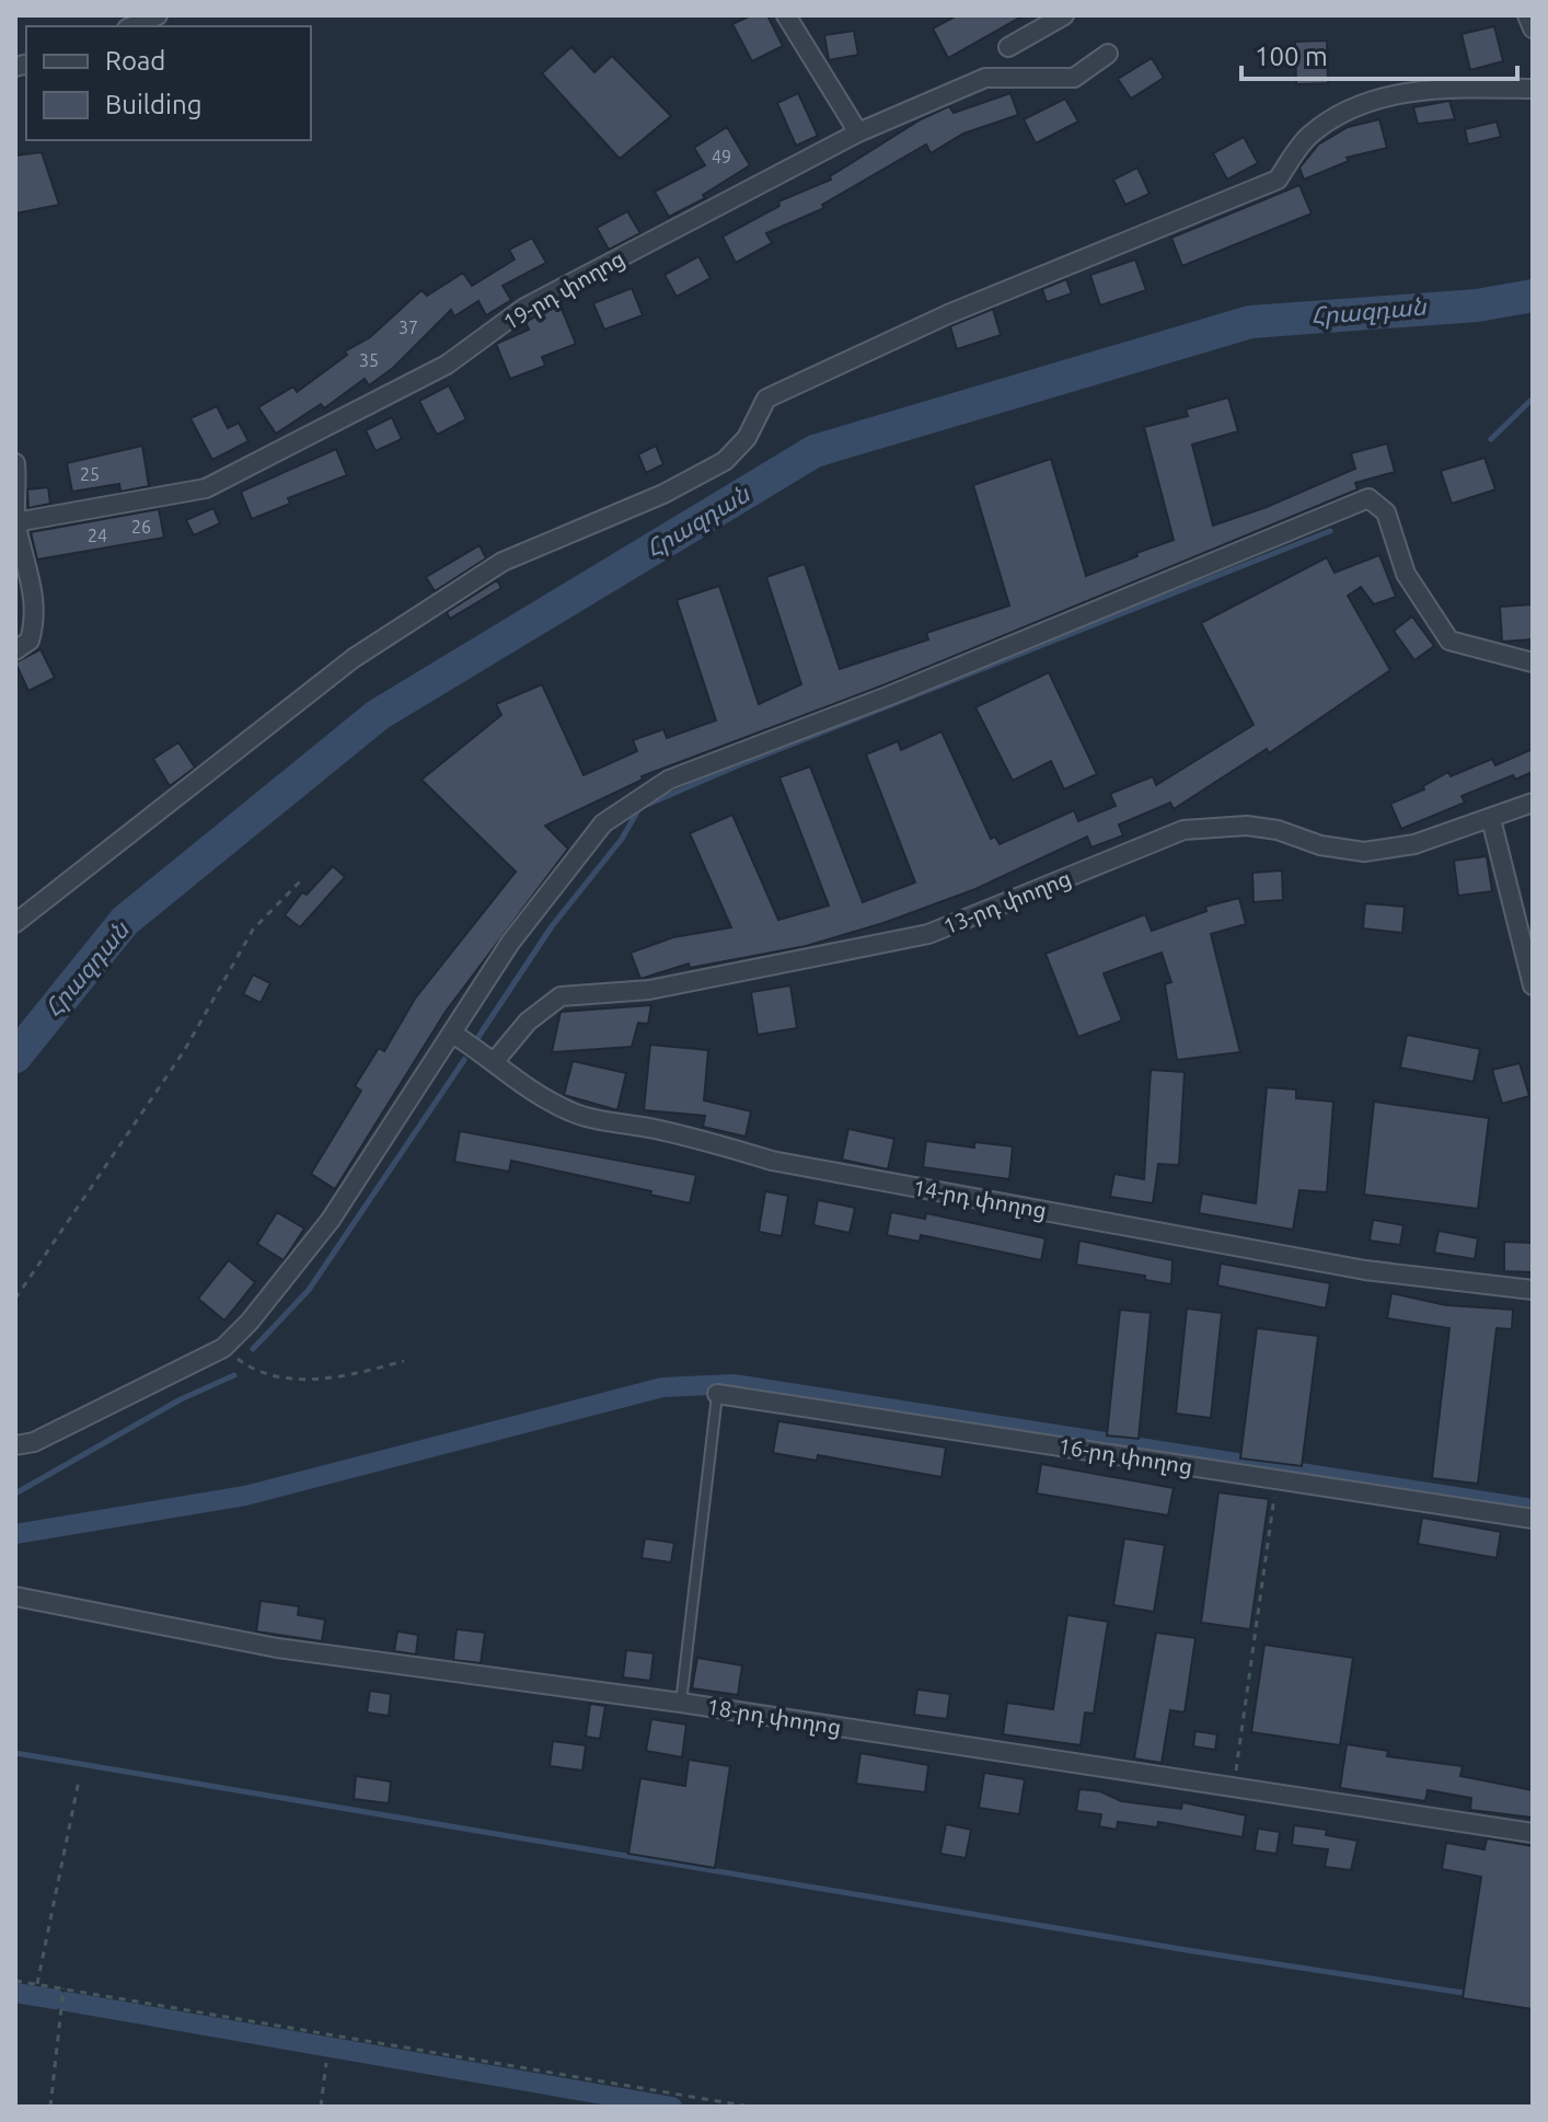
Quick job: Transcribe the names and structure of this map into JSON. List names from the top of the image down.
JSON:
{
  "streets": {
    "street": [
      "19-րդ փողոց",
      "13-րդ փողոց",
      "14-րդ փողոց",
      "16-րդ փողոց",
      "18-րդ փողոց"
    ]
  },
  "crossings": [
    ["13-րդ փողոց", "14-րդ փողոց"]
  ],
  "water": ["Հրազդան"],
  "house_numbers": [
    "49",
    "37",
    "35",
    "25",
    "26",
    "24"
  ],
  "legend": ["Road", "Building"],
  "scale_bar": "100 m"
}
